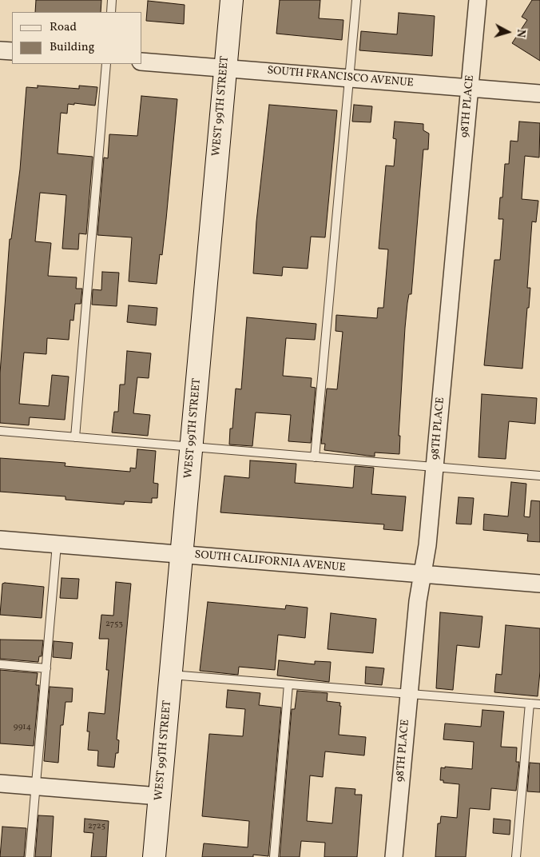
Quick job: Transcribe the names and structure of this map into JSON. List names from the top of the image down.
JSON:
{
  "streets": {
    "street": [
      "SOUTH FRANCISCO AVENUE",
      "WEST 99TH STREET",
      "98TH PLACE",
      "SOUTH CALIFORNIA AVENUE"
    ]
  },
  "crossings": [
    ["SOUTH FRANCISCO AVENUE", "WEST 99TH STREET"],
    ["SOUTH FRANCISCO AVENUE", "98TH PLACE"],
    ["WEST 99TH STREET", "SOUTH CALIFORNIA AVENUE"],
    ["98TH PLACE", "SOUTH CALIFORNIA AVENUE"]
  ],
  "house_numbers": ["2753", "9914", "2725"],
  "legend": ["Road", "Building"],
  "north": "right"
}
